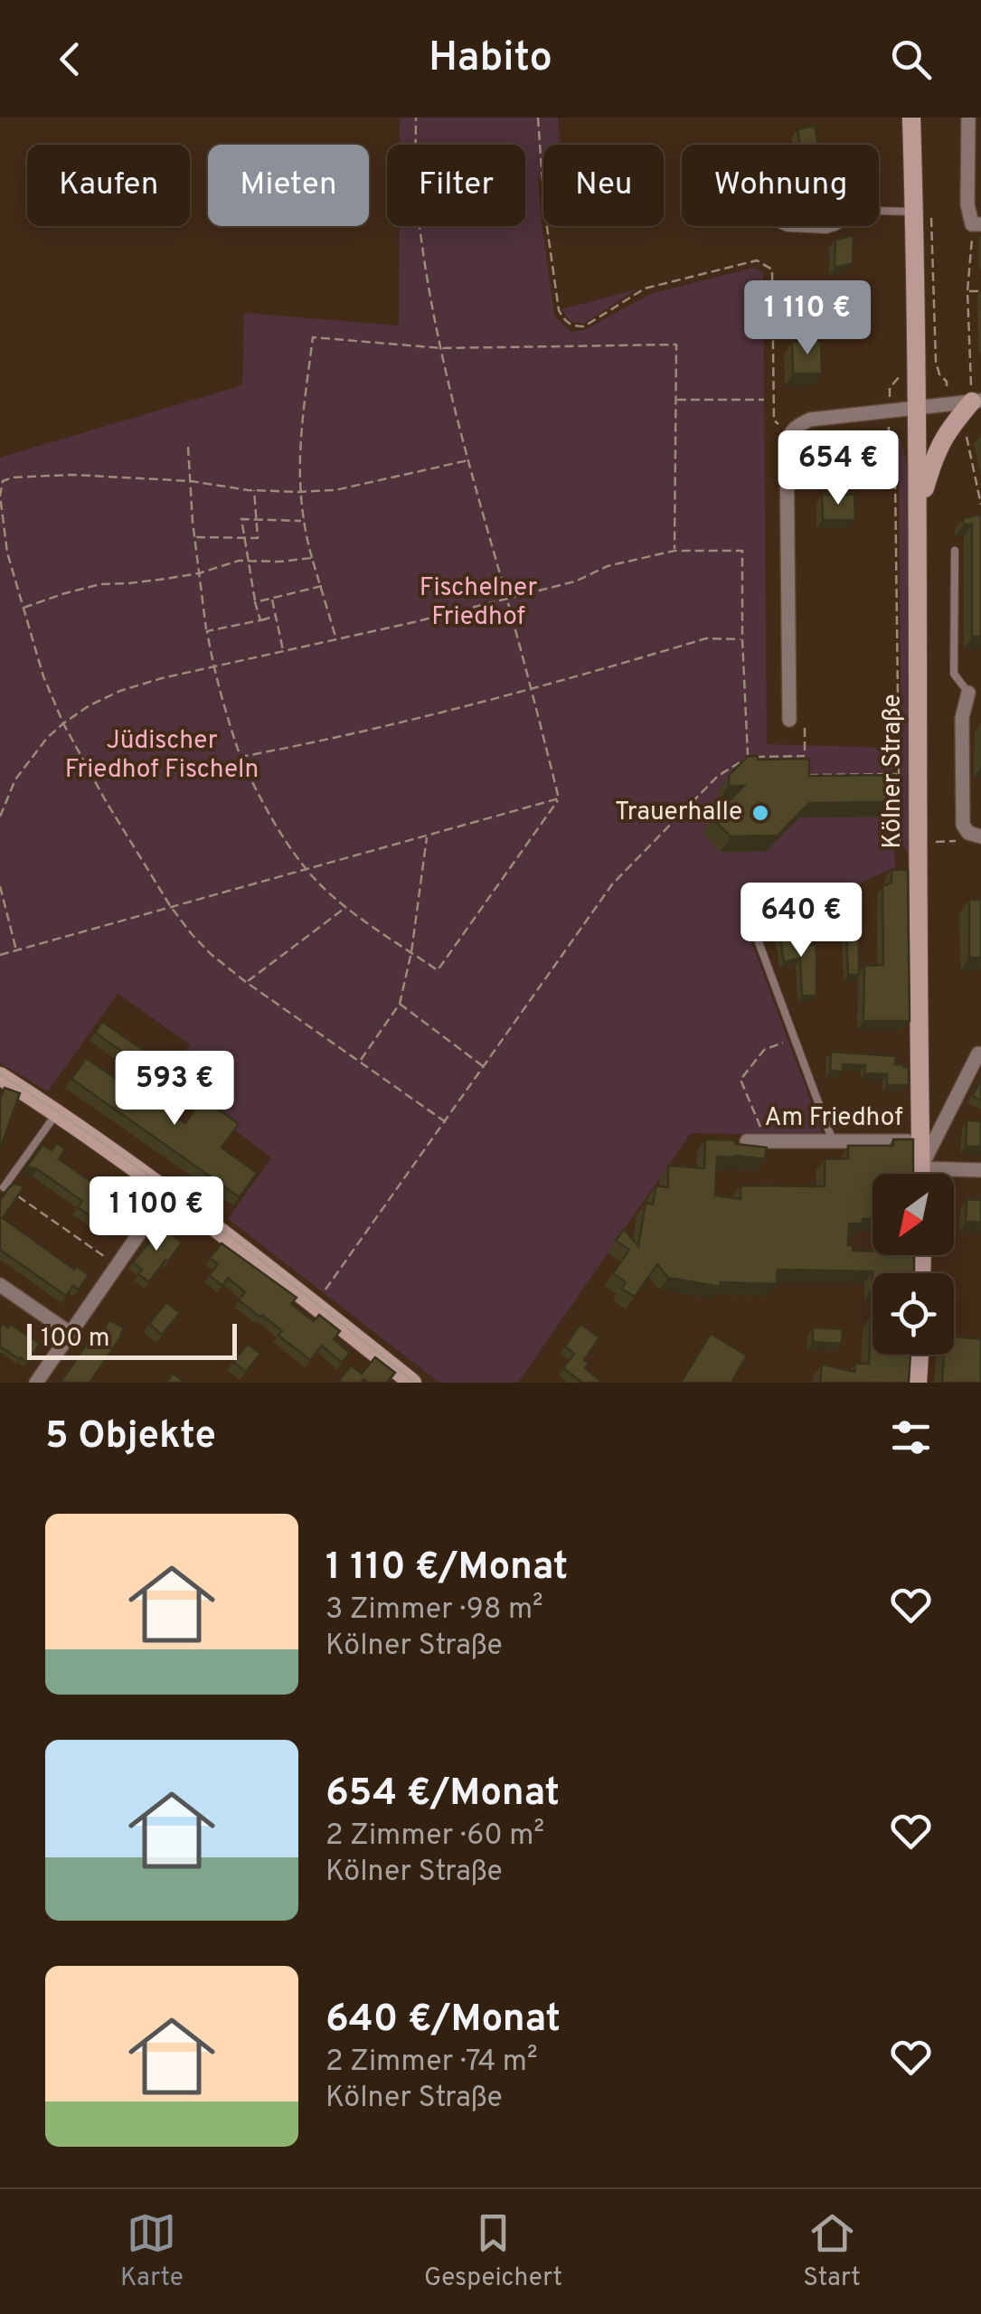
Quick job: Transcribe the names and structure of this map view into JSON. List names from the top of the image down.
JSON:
{
  "streets": {
    "main road": ["Kölner Straße"],
    "street": ["Am Friedhof"]
  },
  "crossings": [
    ["Kölner Straße", "Am Friedhof"]
  ],
  "parks": ["Fischelner Friedhof", "Jüdischer Friedhof Fischeln"],
  "places": ["Trauerhalle"],
  "scale_bar": "100 m",
  "north": "bottom left",
  "page": {
    "header": "Habito",
    "chip": [
      "Kaufen",
      "Mieten",
      "Filter",
      "Neu",
      "Wohnung"
    ],
    "price": [
      "1 110 €",
      "654 €",
      "640 €",
      "593 €",
      "1 100 €"
    ],
    "scale": "100 m",
    "heading": "5 Objekte",
    "list": [
      {
        "name": "1 110 €/Monat",
        "note": "3 Zimmer · 98 m² · Kölner Straße"
      },
      {
        "name": "654 €/Monat",
        "note": "2 Zimmer · 60 m² · Kölner Straße"
      },
      {
        "name": "640 €/Monat",
        "note": "2 Zimmer · 74 m² · Kölner Straße"
      }
    ],
    "tabs": ["Karte", "Gespeichert", "Start"]
  }
}
